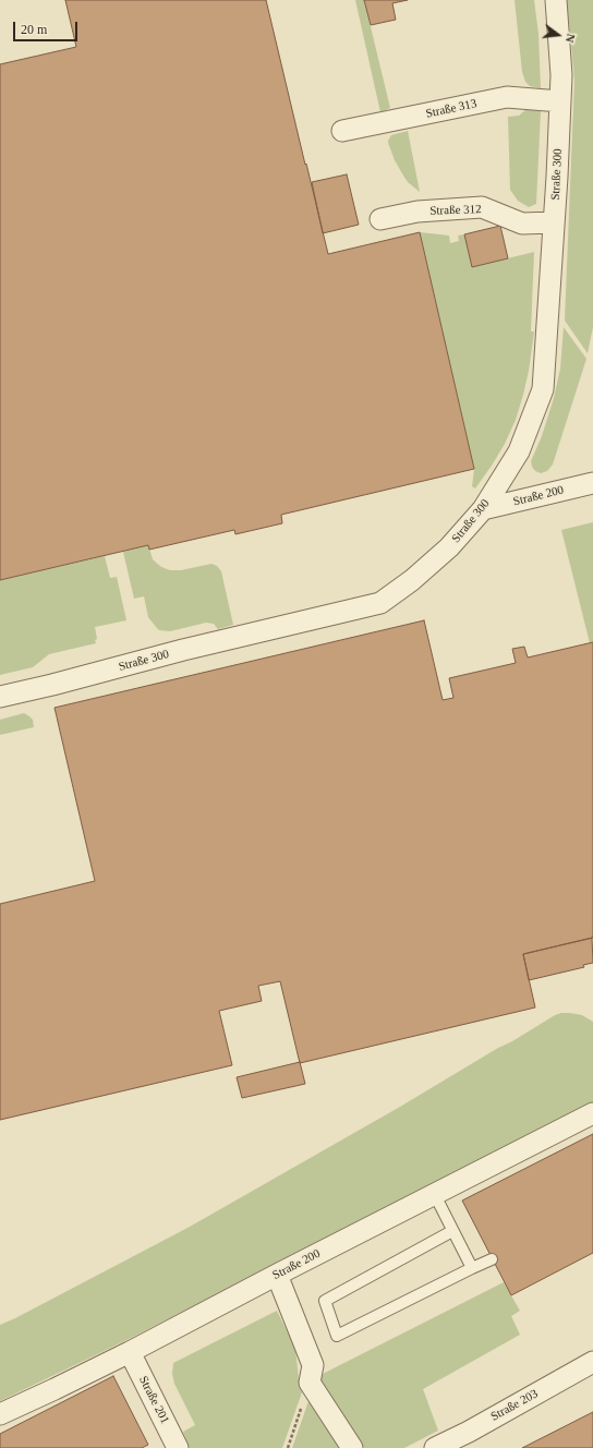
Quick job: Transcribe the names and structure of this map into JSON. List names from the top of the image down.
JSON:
{
  "streets": {
    "street": [
      "Straße 313",
      "Straße 300",
      "Straße 312",
      "Straße 200",
      "Straße 201",
      "Straße 203"
    ]
  },
  "crossings": [
    ["Straße 313", "Straße 300"],
    ["Straße 300", "Straße 312"],
    ["Straße 300", "Straße 200"],
    ["Straße 200", "Straße 201"]
  ],
  "scale_bar": "20 m",
  "north": "right"
}
